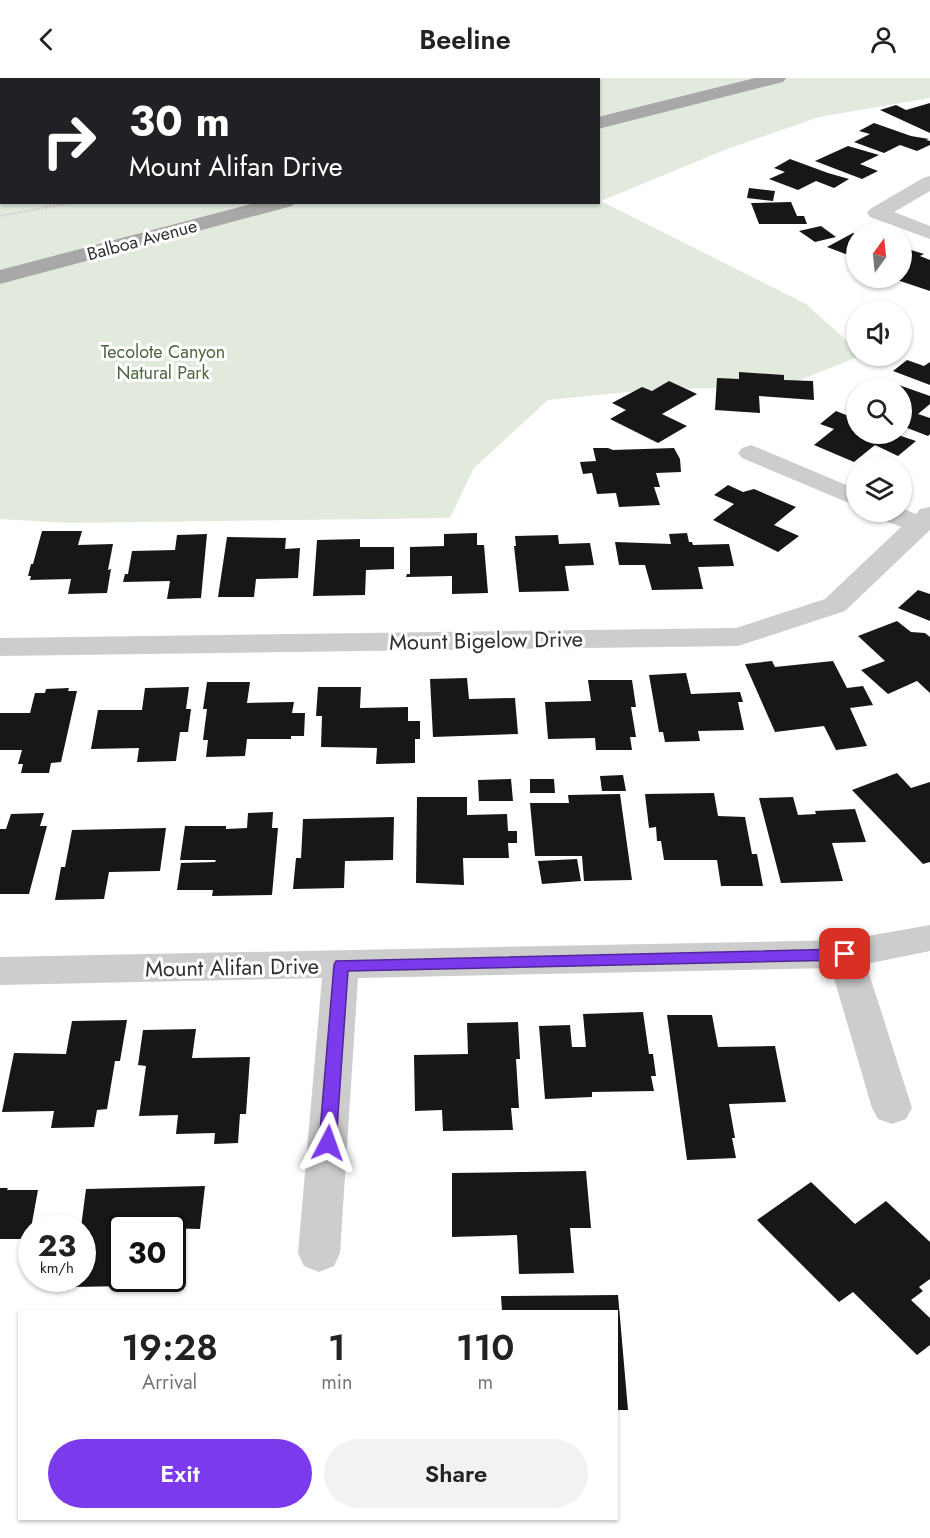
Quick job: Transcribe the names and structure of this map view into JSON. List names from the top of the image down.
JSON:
{
  "streets": {
    "main road": ["Balboa Avenue"],
    "street": ["Mount Bigelow Drive", "Mount Alifan Drive"]
  },
  "parks": ["Tecolote Canyon Natural Park"],
  "north": "top",
  "page": {
    "header": "Beeline",
    "turn": ["30 m", "Mount Alifan Drive"],
    "speed": "23 km/h",
    "limit": "30",
    "eta": [
      "19:28",
      "Arrival",
      "1",
      "min",
      "110",
      "m"
    ],
    "buttons": ["Exit", "Share"]
  }
}
